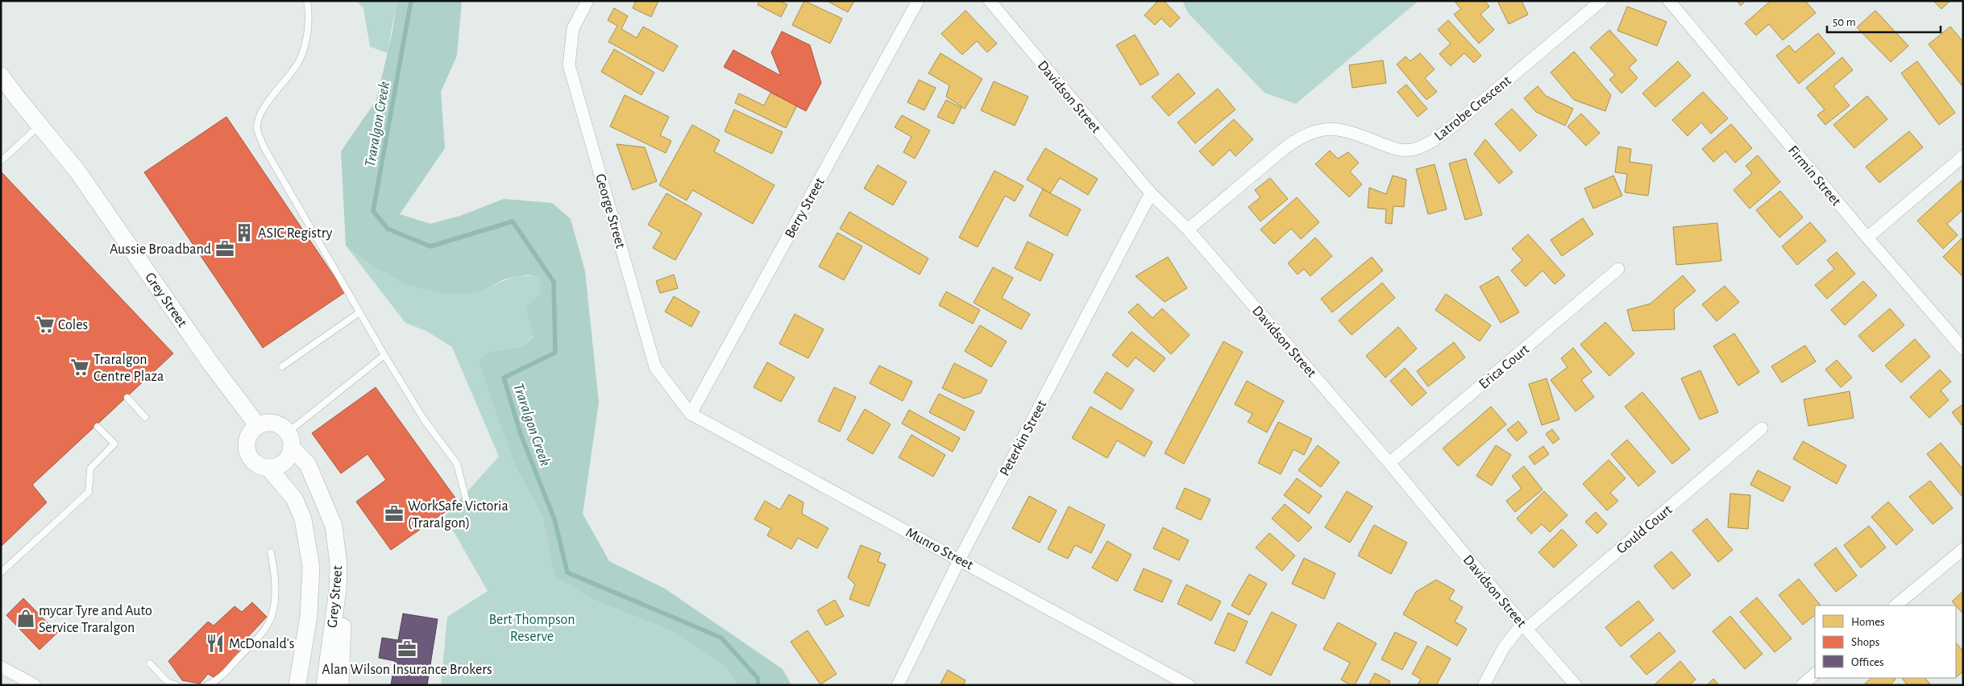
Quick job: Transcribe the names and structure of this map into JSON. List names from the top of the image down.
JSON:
{
  "streets": {
    "main road": ["Grey Street"],
    "street": [
      "Davidson Street",
      "Latrobe Crescent",
      "Firmin Street",
      "Berry Street",
      "George Street",
      "Erica Court",
      "Peterkin Street",
      "Gould Court",
      "Munro Street"
    ]
  },
  "crossings": [
    ["Davidson Street", "Latrobe Crescent"],
    ["Davidson Street", "Erica Court"],
    ["Davidson Street", "Peterkin Street"],
    ["Davidson Street", "Gould Court"],
    ["Berry Street", "George Street"],
    ["Berry Street", "Munro Street"],
    ["George Street", "Munro Street"],
    ["Peterkin Street", "Munro Street"]
  ],
  "water": ["Traralgon Creek"],
  "parks": ["Bert Thompson Reserve"],
  "places": {
    "building": ["ASIC Registry"],
    "office": ["Aussie Broadband", "WorkSafe Victoria (Traralgon)", "Alan Wilson Insurance Brokers"],
    "supermarket": ["Coles", "Traralgon Centre Plaza"],
    "shop": ["mycar Tyre and Auto Service Traralgon"],
    "restaurant": ["McDonald's"]
  },
  "legend": ["Homes", "Shops", "Offices"],
  "scale_bar": "50 m"
}
